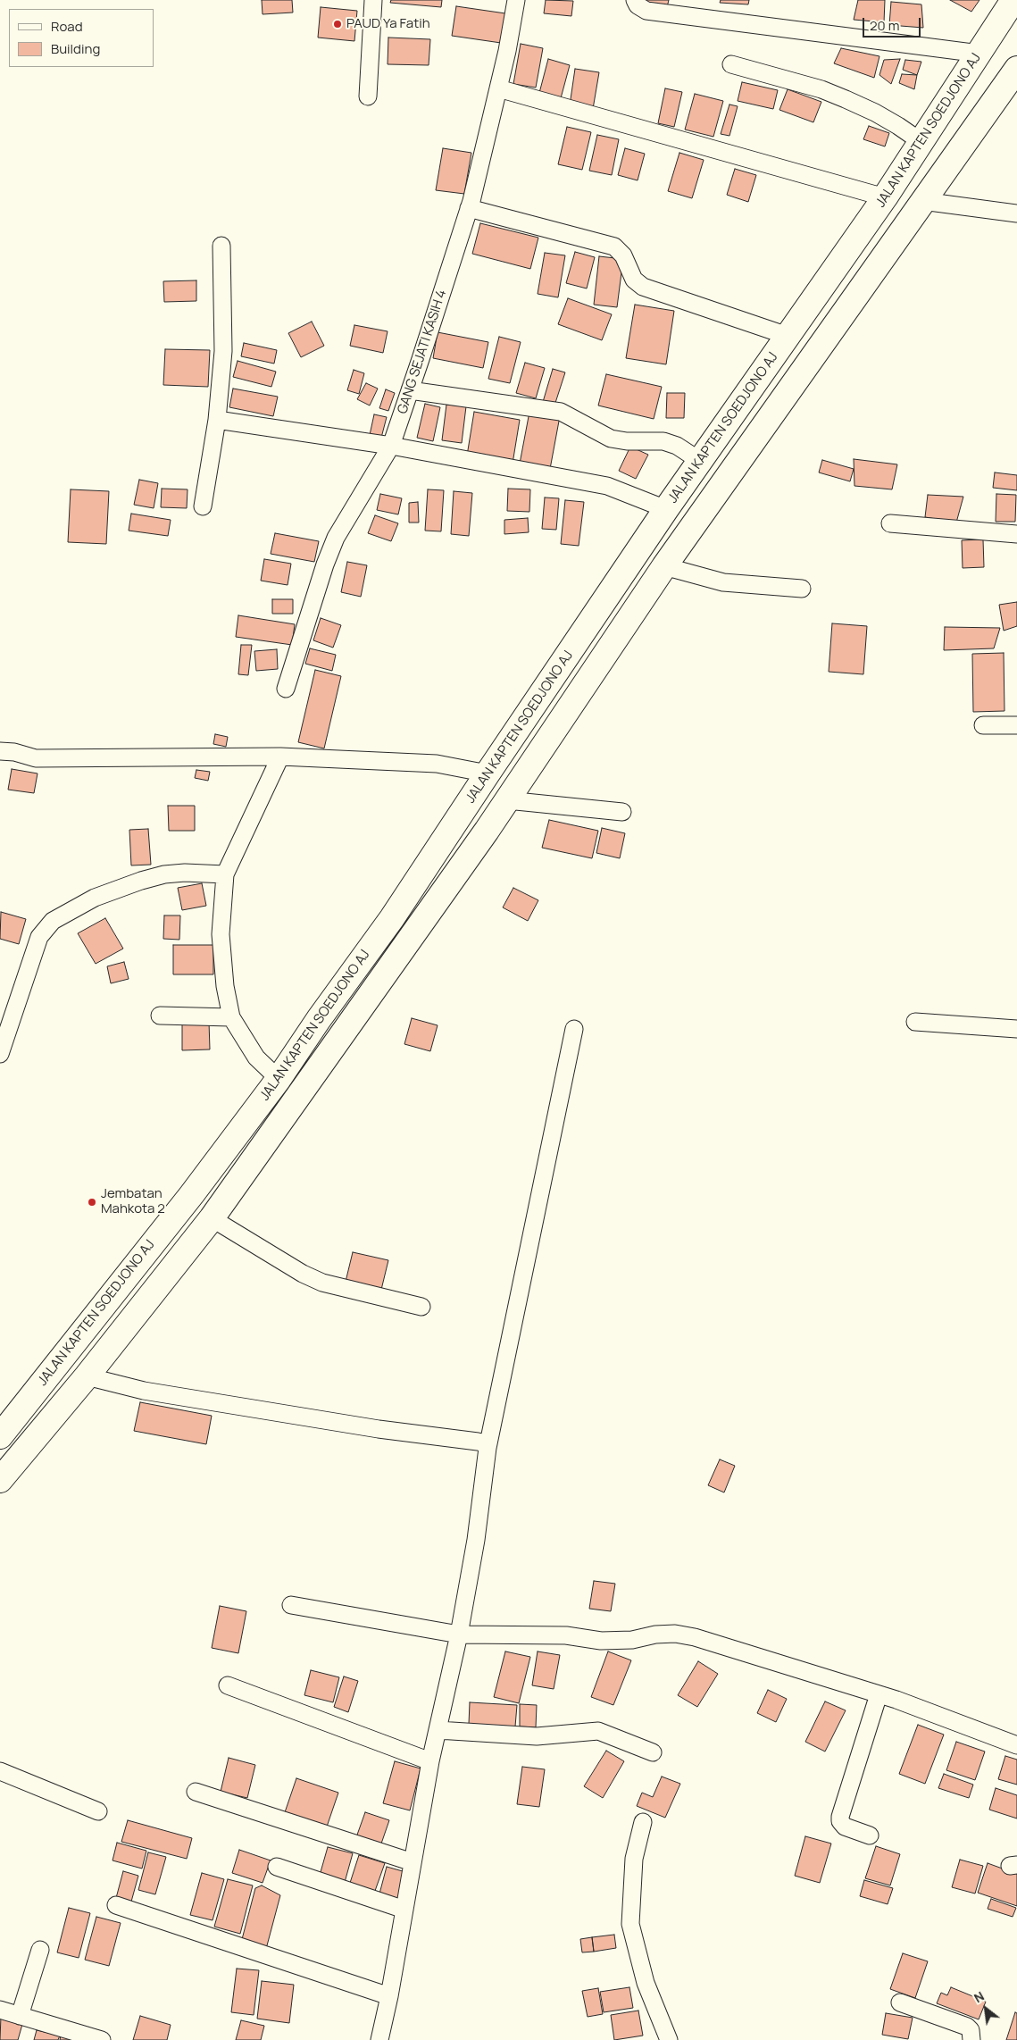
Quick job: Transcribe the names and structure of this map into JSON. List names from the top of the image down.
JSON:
{
  "streets": {
    "main road": ["JALAN KAPTEN SOEDJONO AJ"],
    "street": ["GANG SEJATI KASIH 4"]
  },
  "places": ["PAUD Ya Fatih", "Jembatan Mahkota 2"],
  "legend": ["Road", "Building"],
  "scale_bar": "20 m",
  "north": "top left"
}
